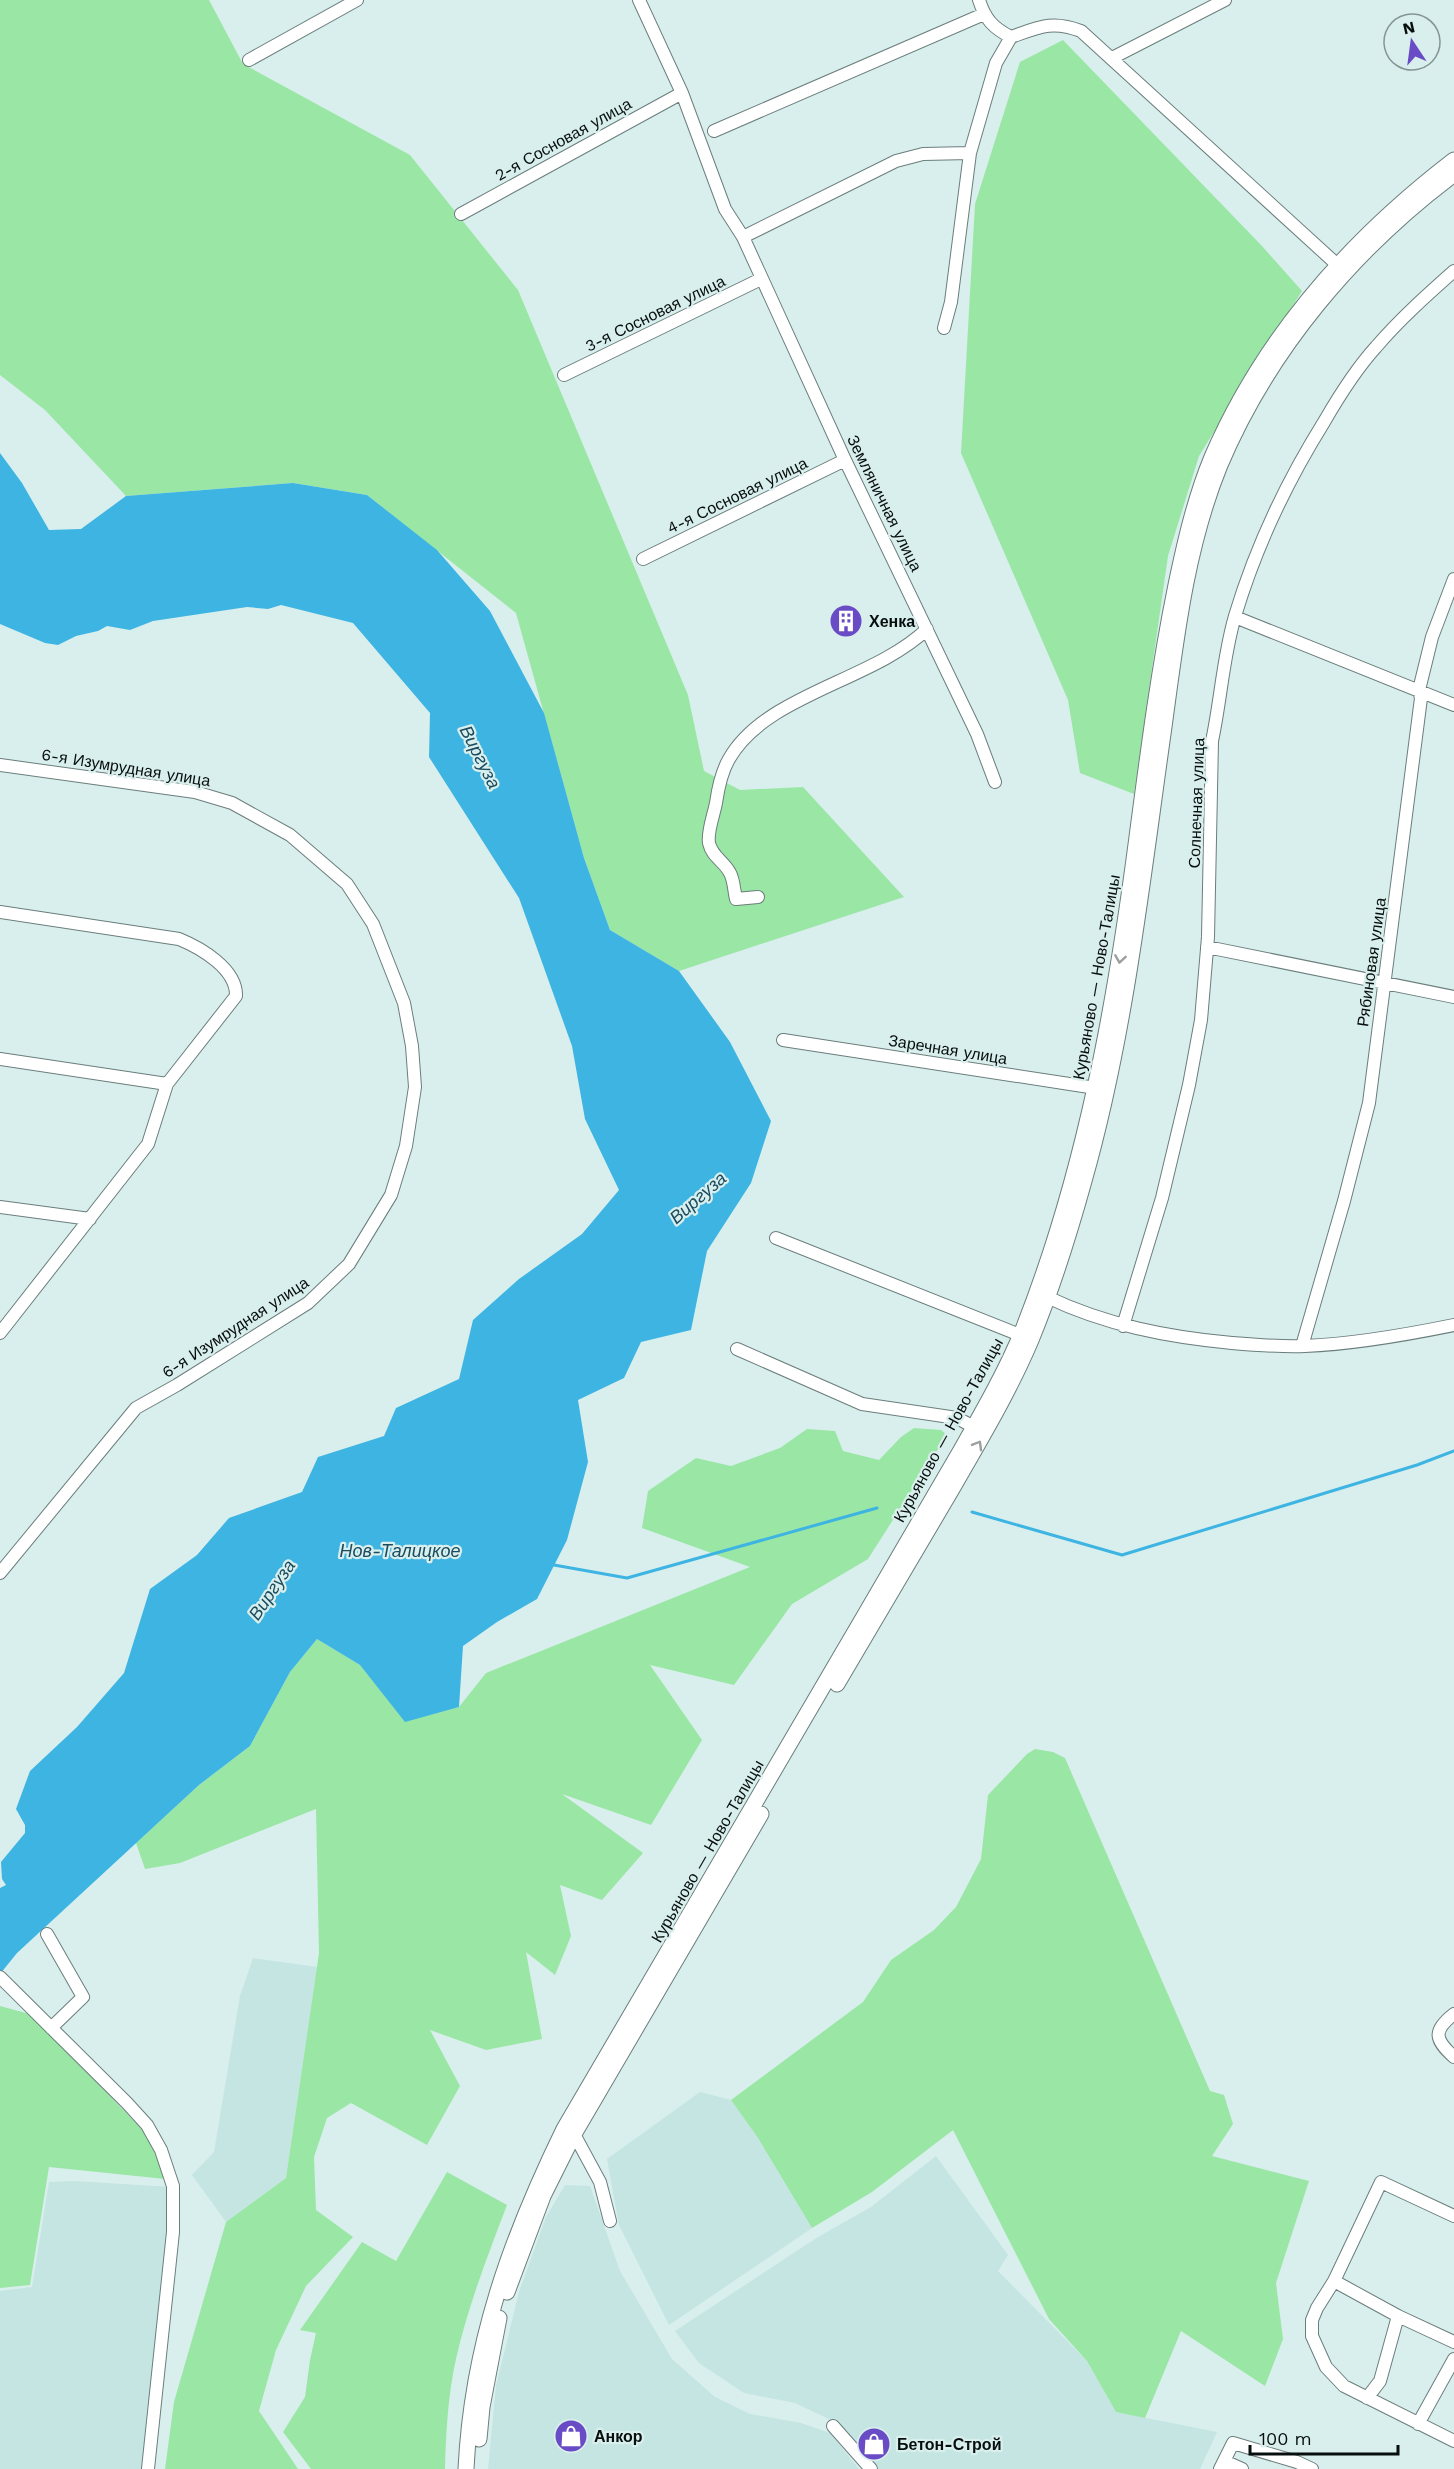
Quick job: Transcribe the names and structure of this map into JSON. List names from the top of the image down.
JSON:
{
  "streets": {
    "main road": ["Курьяново — Ново-Талицы"],
    "street": [
      "2-я Сосновая улица",
      "3-я Сосновая улица",
      "4-я Сосновая улица",
      "Земляничная улица",
      "6-я Изумрудная улица",
      "Солнечная улица",
      "Рябиновая улица",
      "Заречная улица"
    ]
  },
  "crossings": [
    ["2-я Сосновая улица", "Земляничная улица"],
    ["3-я Сосновая улица", "Земляничная улица"],
    ["4-я Сосновая улица", "Земляничная улица"],
    ["Курьяново — Ново-Талицы", "Заречная улица"]
  ],
  "water": ["Виргуза", "Нов-Талицкое"],
  "places": {
    "building": ["Хенка"],
    "shop": ["Анкор", "Бетон-Строй"]
  },
  "scale_bar": "100 m",
  "north": "top"
}
